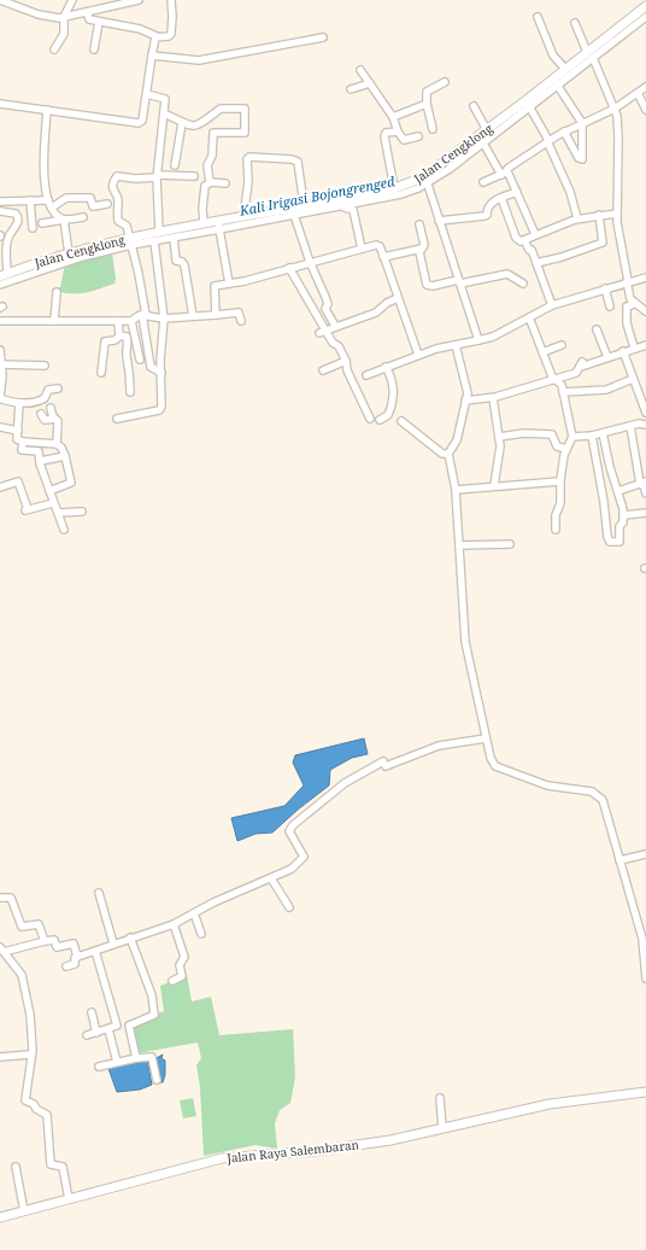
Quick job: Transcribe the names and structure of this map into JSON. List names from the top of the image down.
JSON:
{
  "streets": {
    "main road": ["Jalan Cengklong", "Jalan Raya Salembaran"]
  },
  "water": ["Kali Irigasi Bojongrenged"]
}
